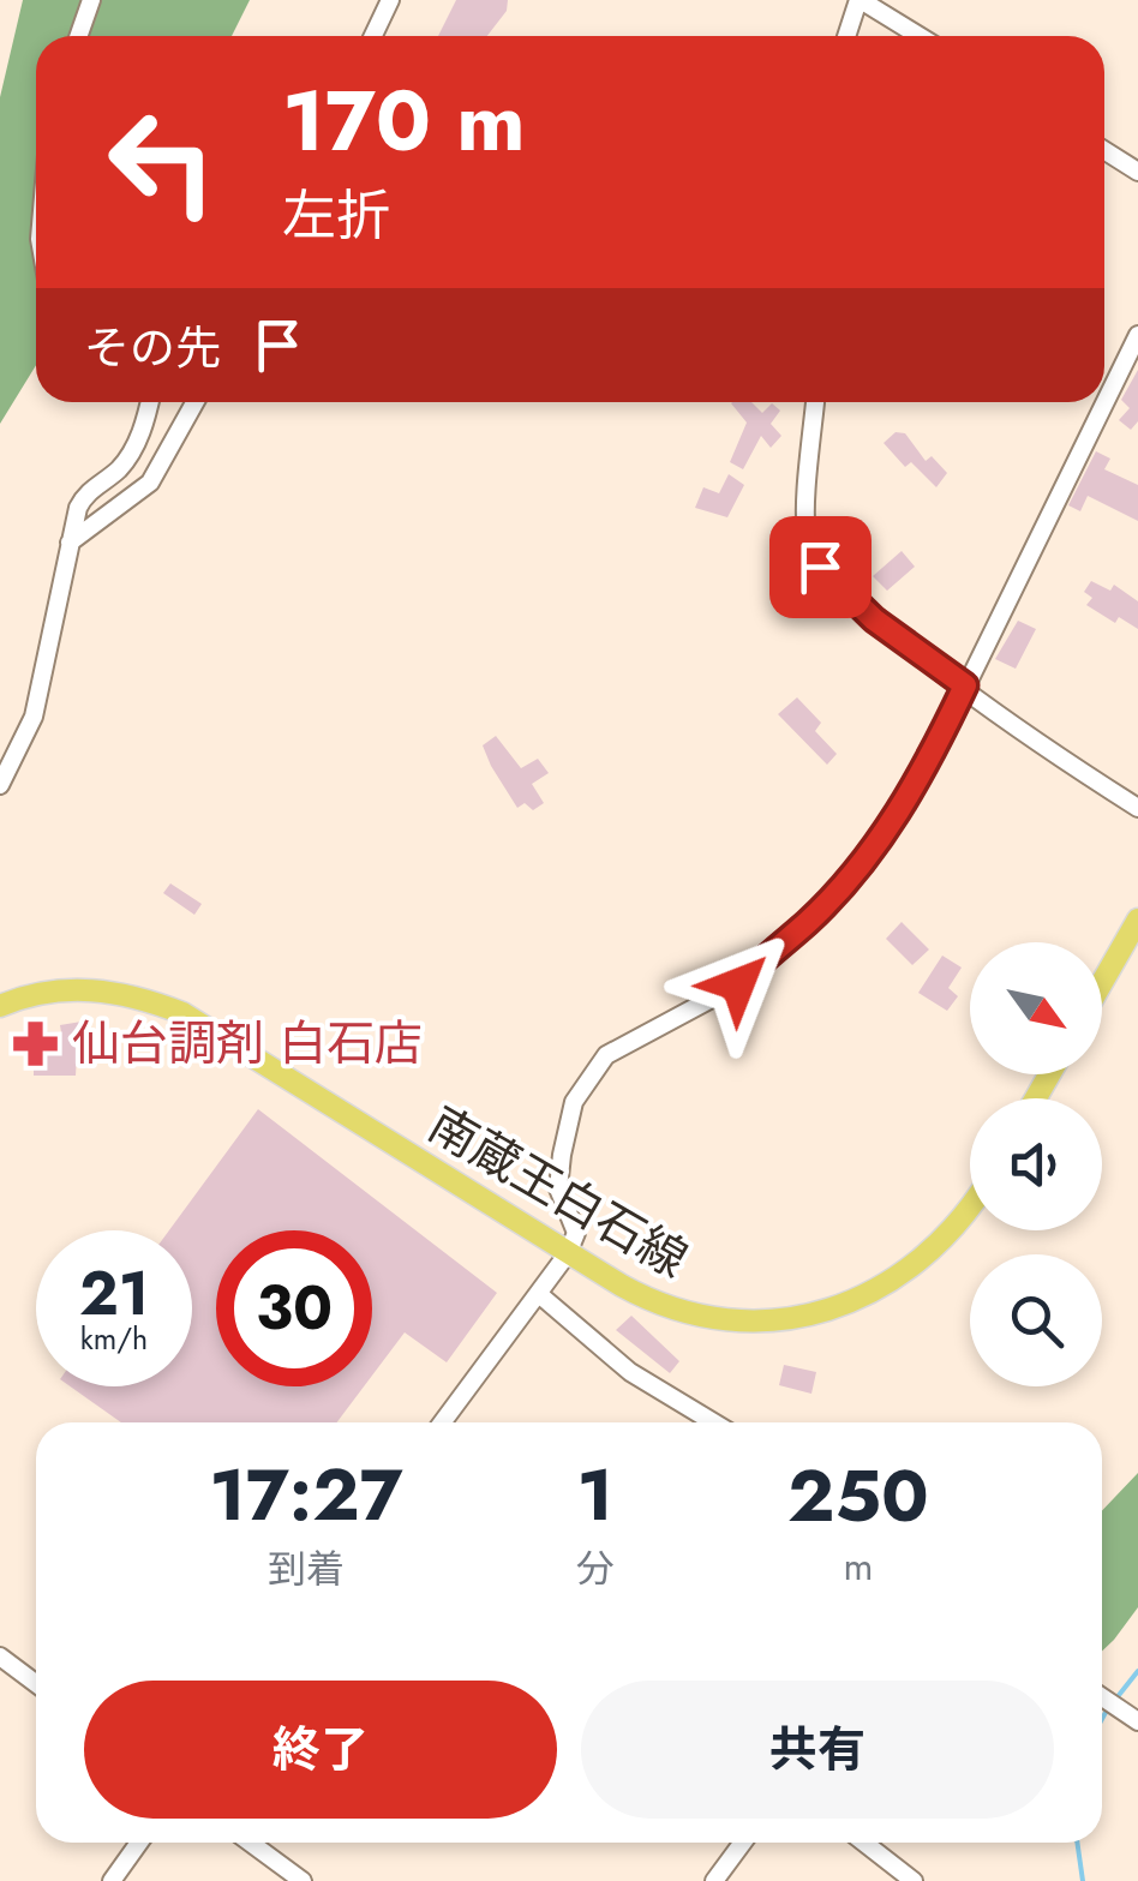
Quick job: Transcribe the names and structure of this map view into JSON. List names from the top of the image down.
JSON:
{
  "streets": {
    "main road": ["南蔵王白石線"]
  },
  "places": {
    "pharmacy": ["仙台調剤 白石店"]
  },
  "north": "bottom right",
  "page": {
    "turn": ["170 m", "左折"],
    "then": "その先",
    "speed": "21 km/h",
    "limit": "30",
    "eta": [
      "17:27",
      "到着",
      "1",
      "分",
      "250",
      "m"
    ],
    "buttons": ["終了", "共有"]
  }
}
